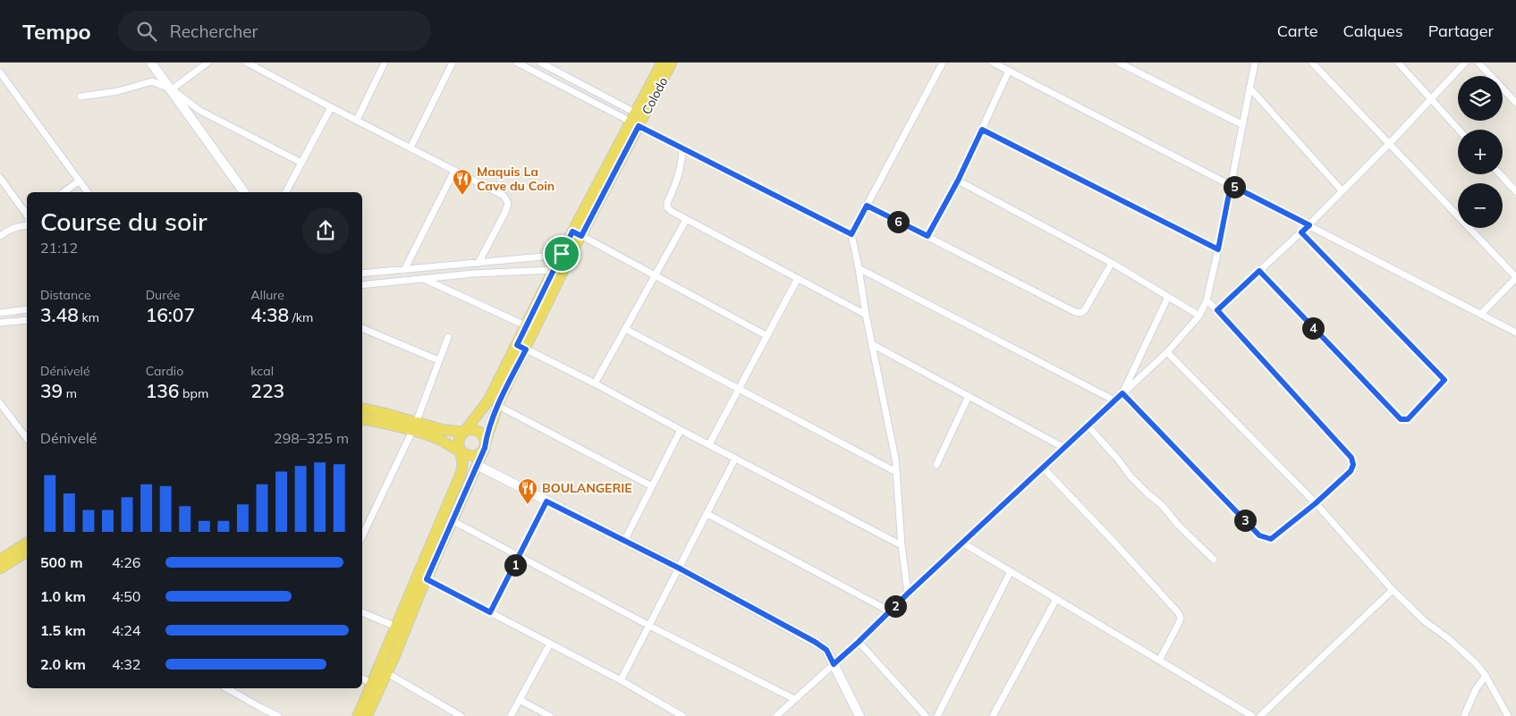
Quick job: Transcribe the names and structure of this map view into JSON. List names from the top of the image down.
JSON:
{
  "streets": {
    "main road": ["Colodo"]
  },
  "places": {
    "restaurant": ["Maquis La Cave du Coin", "BOULANGERIE"]
  },
  "page": {
    "header": "Tempo",
    "search": "Rechercher",
    "nav": ["Carte", "Calques", "Partager"],
    "map_buttons": ["+", "−"],
    "pins": [
      "5",
      "6",
      "4",
      "3",
      "1",
      "2"
    ],
    "heading": ["Course du soir", "21:12"],
    "stats": [
      ["Distance", "3.48 km"],
      ["Durée", "16:07"],
      ["Allure", "4:38 /km"],
      ["Dénivelé", "39 m"],
      ["Cardio", "136 bpm"],
      ["kcal", "223"]
    ],
    "chart": ["Dénivelé", "298–325 m"],
    "list": [
      {
        "name": "500 m",
        "note": "4:26"
      },
      {
        "name": "1.0 km",
        "note": "4:50"
      },
      {
        "name": "1.5 km",
        "note": "4:24"
      },
      {
        "name": "2.0 km",
        "note": "4:32"
      }
    ]
  }
}
